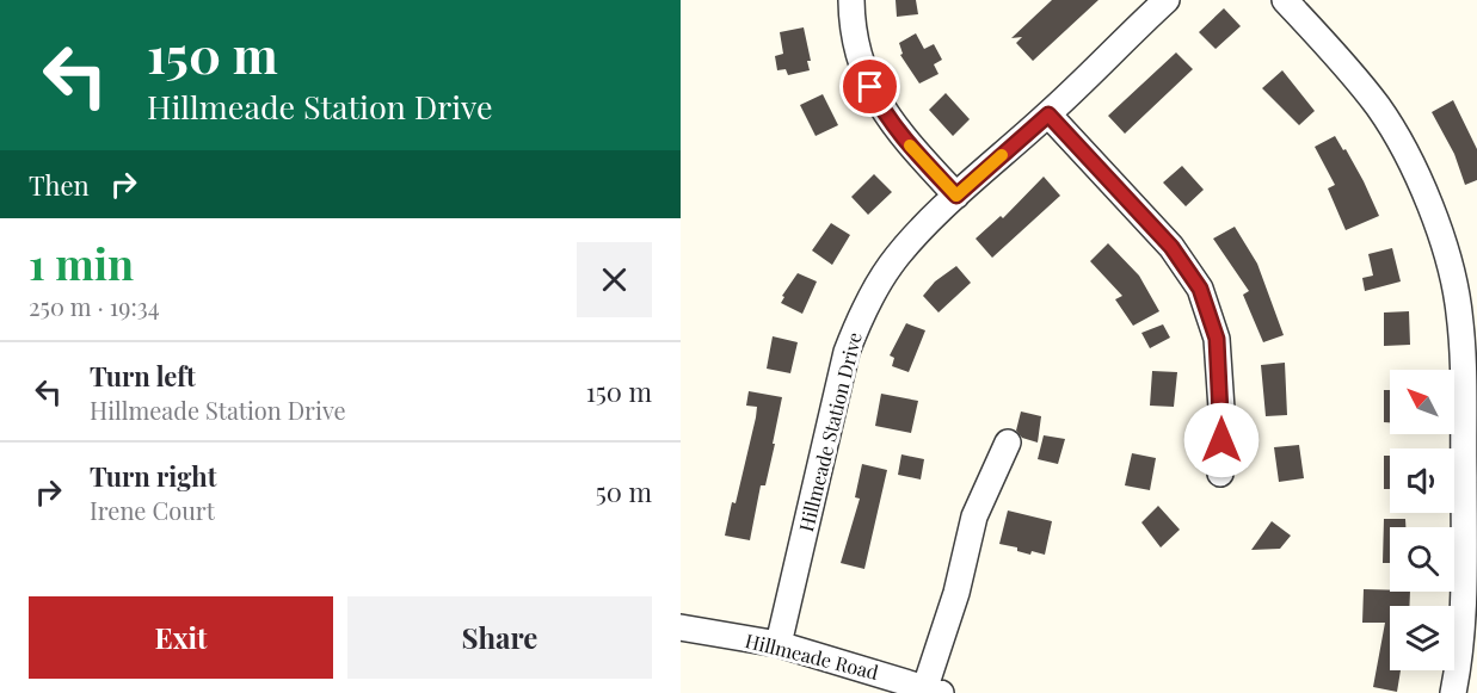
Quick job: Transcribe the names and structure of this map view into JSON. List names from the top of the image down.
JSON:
{
  "streets": {
    "street": ["Hillmeade Station Drive", "Hillmeade Road"]
  },
  "crossings": [
    ["Hillmeade Station Drive", "Hillmeade Road"]
  ],
  "north": "top left",
  "page": {
    "turn": ["150 m", "Hillmeade Station Drive"],
    "then": "Then",
    "heading": ["1 min", "250 m · 19:34"],
    "list": [
      {
        "name": "Turn left",
        "note": "Hillmeade Station Drive",
        "value": "150 m"
      },
      {
        "name": "Turn right",
        "note": "Irene Court",
        "value": "50 m"
      }
    ],
    "buttons": ["Exit", "Share"]
  }
}
